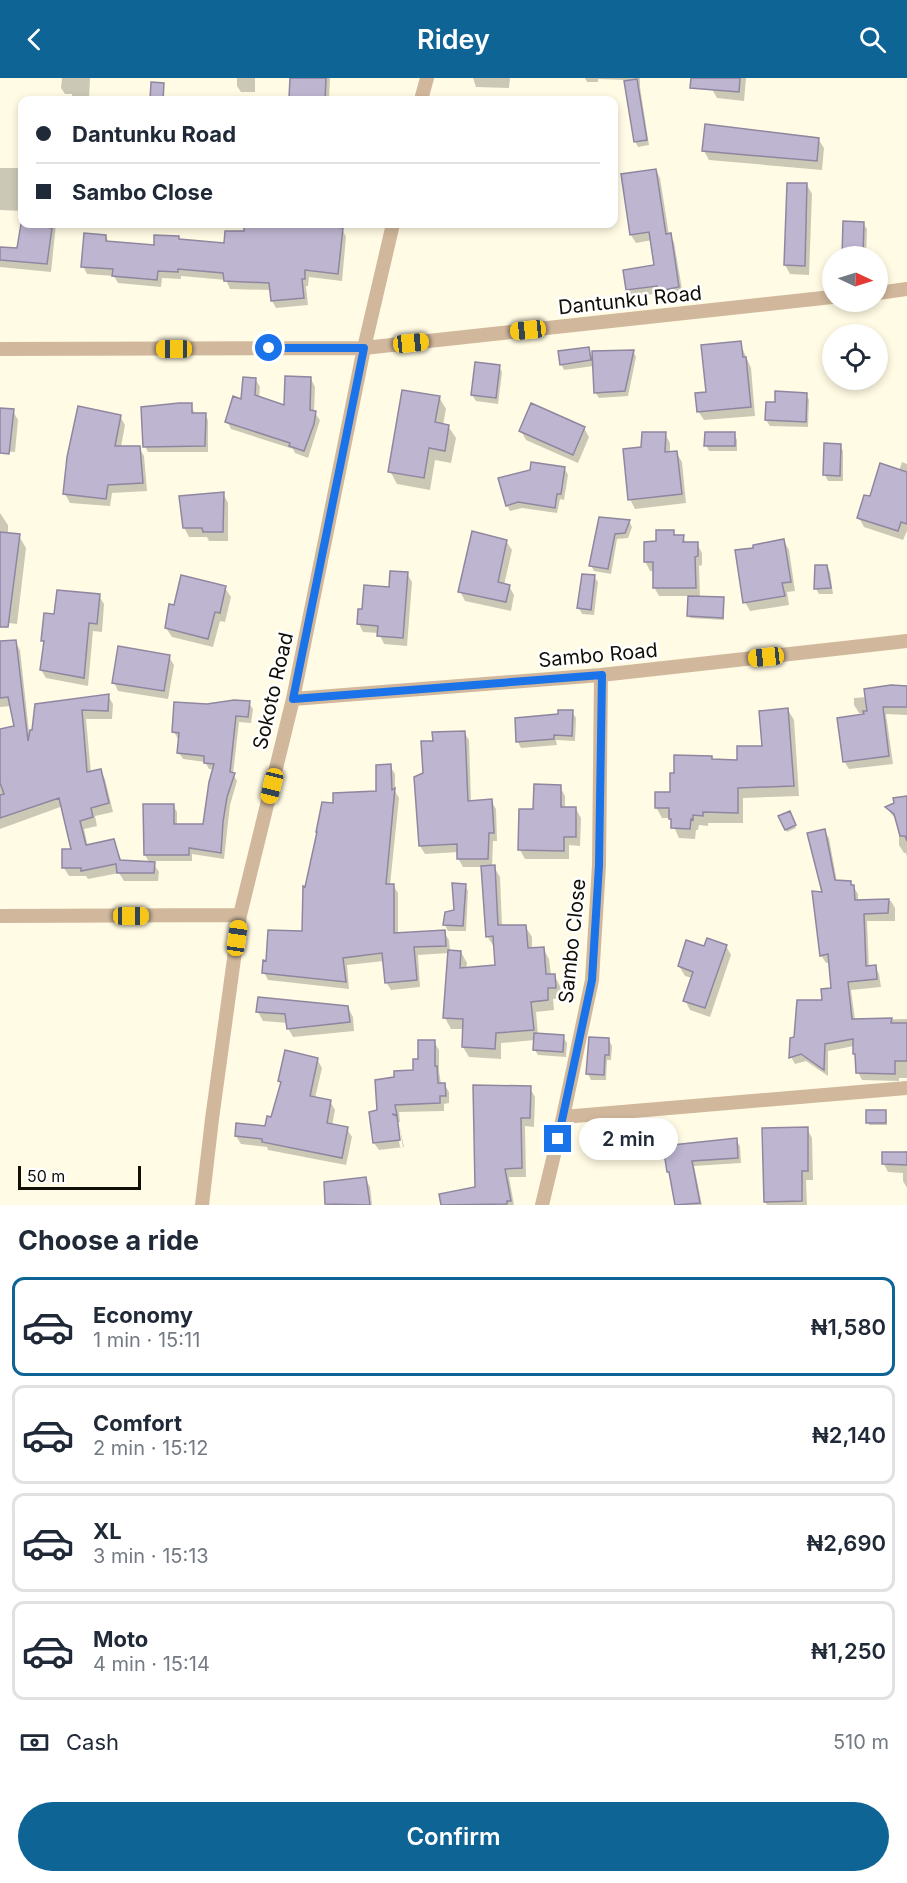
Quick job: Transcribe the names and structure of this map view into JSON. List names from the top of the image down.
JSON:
{
  "streets": {
    "street": [
      "Dantunku Road",
      "Sambo Road",
      "Sokoto Road",
      "Sambo Close"
    ]
  },
  "crossings": [
    ["Dantunku Road", "Sokoto Road"],
    ["Sambo Road", "Sokoto Road"],
    ["Sambo Road", "Sambo Close"]
  ],
  "scale_bar": "50 m",
  "north": "right",
  "page": {
    "header": "Ridey",
    "banner": ["Dantunku Road", "Sambo Close"],
    "bubble": "2 min",
    "scale": "50 m",
    "heading": "Choose a ride",
    "list": [
      {
        "name": "Economy",
        "note": "1 min · 15:11",
        "value": "₦1,580"
      },
      {
        "name": "Comfort",
        "note": "2 min · 15:12",
        "value": "₦2,140"
      },
      {
        "name": "XL",
        "note": "3 min · 15:13",
        "value": "₦2,690"
      },
      {
        "name": "Moto",
        "note": "4 min · 15:14",
        "value": "₦1,250"
      }
    ],
    "pay": ["Cash", "510 m"],
    "buttons": "Confirm"
  }
}
